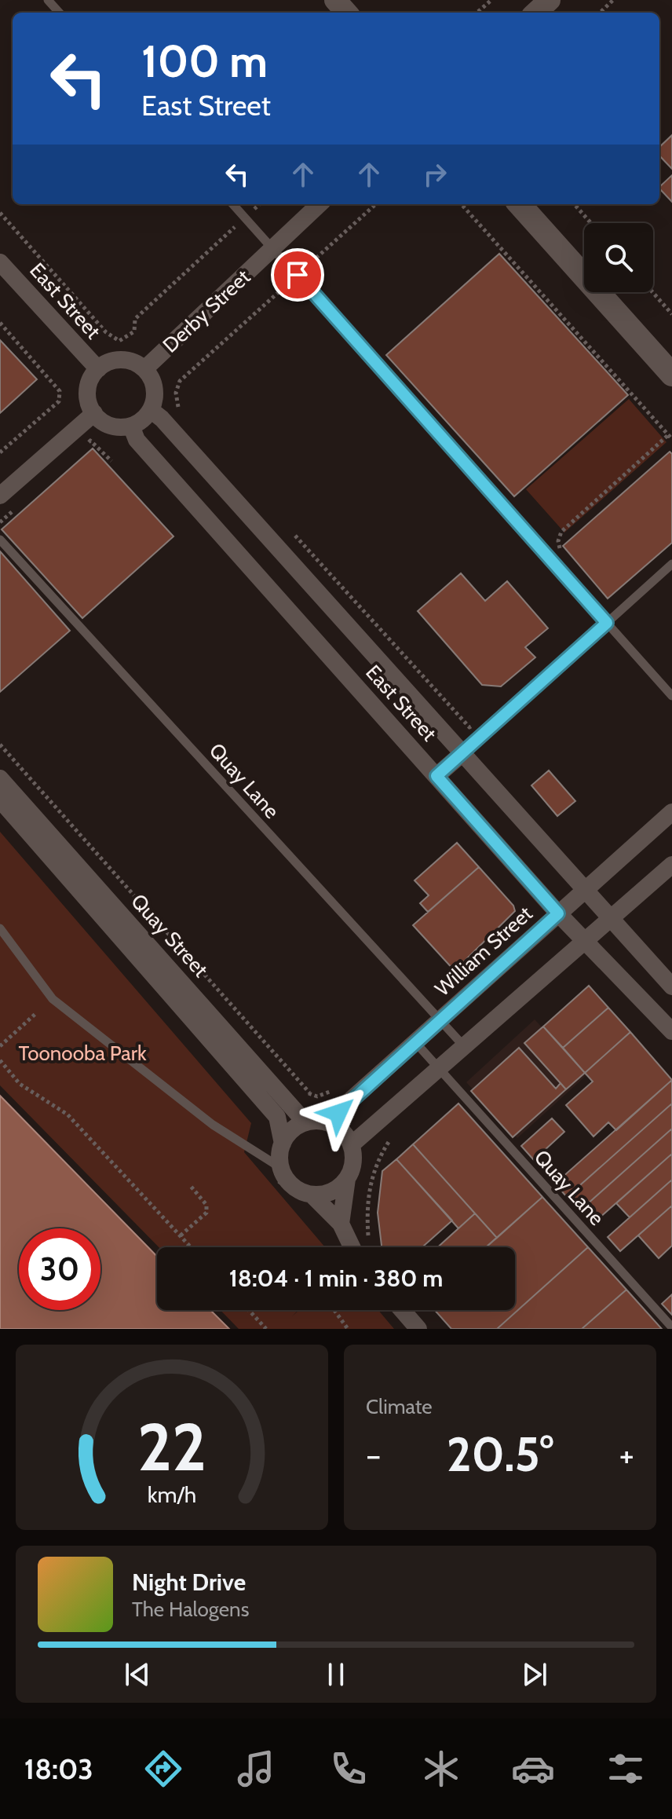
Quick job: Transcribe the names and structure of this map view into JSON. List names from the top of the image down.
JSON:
{
  "streets": {
    "street": [
      "East Street",
      "Derby Street",
      "Quay Street",
      "William Street"
    ],
    "lane": ["Quay Lane"]
  },
  "crossings": [
    ["East Street", "Derby Street"],
    ["East Street", "William Street"],
    ["Quay Lane", "William Street"],
    ["Quay Street", "William Street"]
  ],
  "parks": ["Toonooba Park"],
  "page": {
    "turn": ["100 m", "East Street"],
    "limit": "30",
    "trip": "18:04 · 1 min · 380 m",
    "tile": "Climate",
    "heat": ["−", "20.5°", "+"],
    "song": ["Night Drive", "The Halogens"],
    "tabs": "18:03",
    "gauge": ["22", "km/h"]
  }
}
